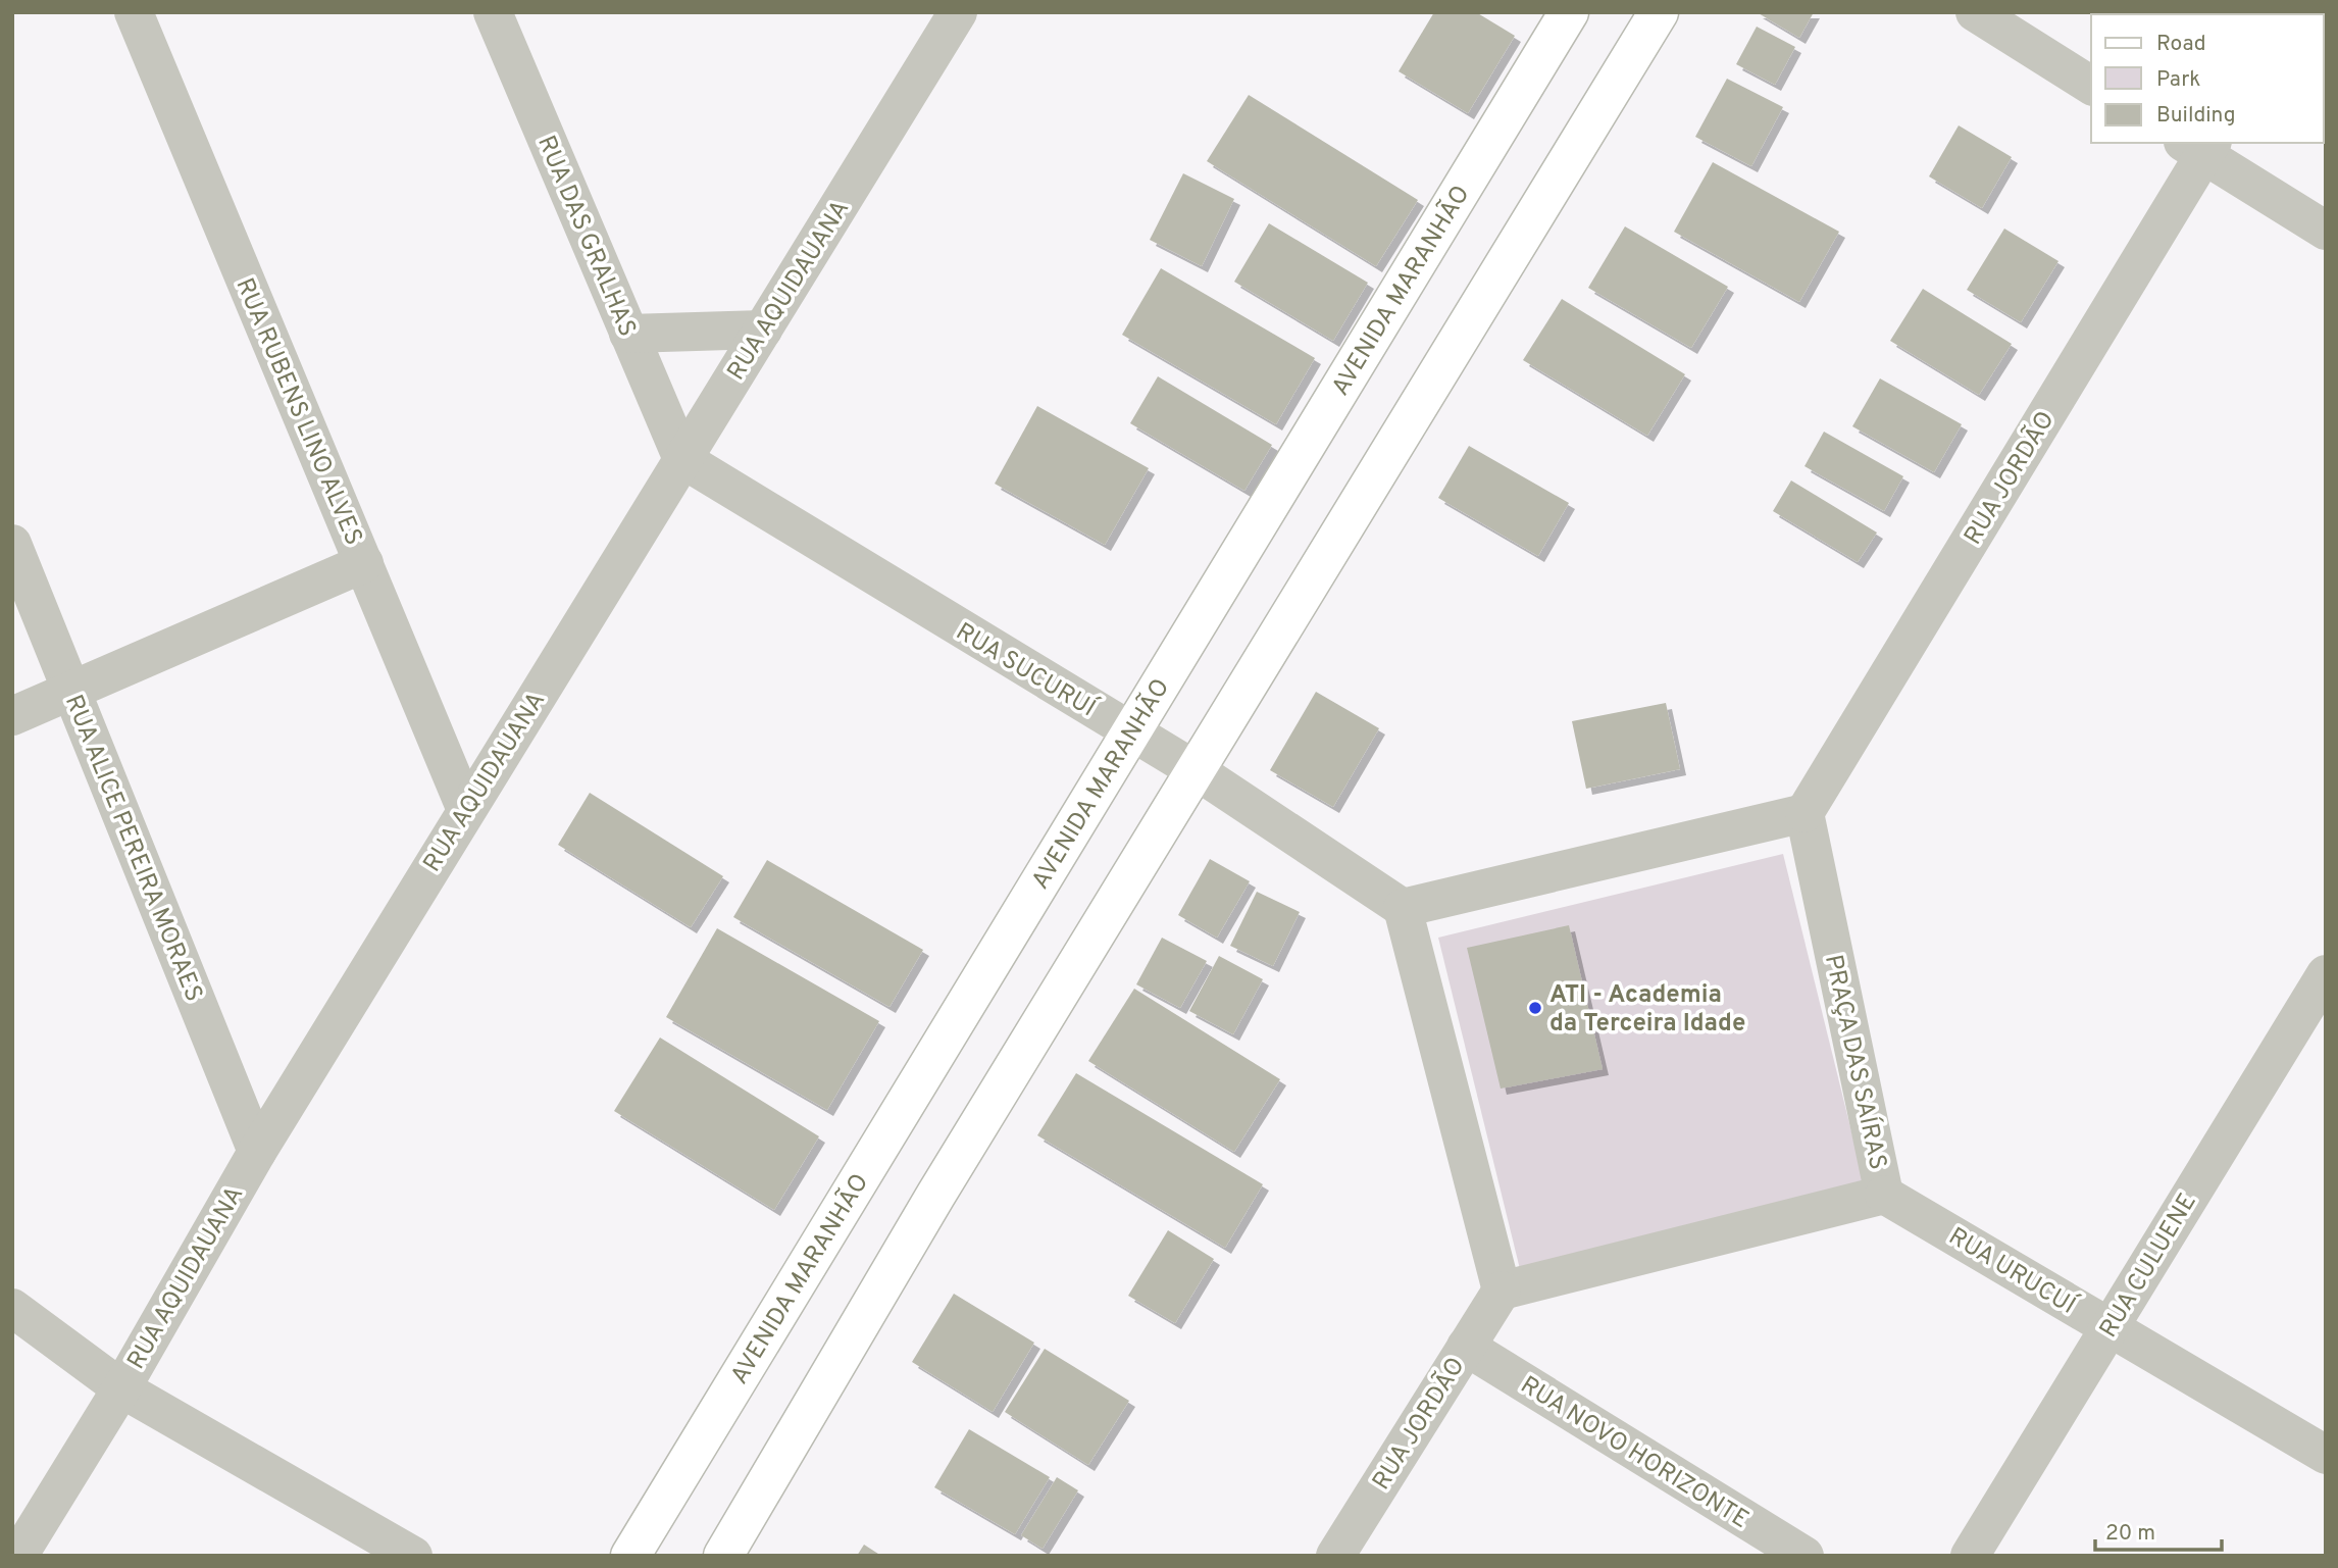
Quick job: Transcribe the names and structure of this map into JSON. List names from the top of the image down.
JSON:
{
  "streets": {
    "main road": ["AVENIDA MARANHÃO"],
    "street": [
      "RUA DAS GRALHAS",
      "RUA AQUIDAUANA",
      "RUA RUBENS LINO ALVES",
      "RUA JORDÃO",
      "RUA SUCURUÍ",
      "RUA ALICE PEREIRA MORAES",
      "PRAÇA DAS SAÍRAS",
      "RUA CULUENE",
      "RUA URUCUÍ",
      "RUA NOVO HORIZONTE"
    ]
  },
  "crossings": [
    ["RUA DAS GRALHAS", "RUA AQUIDAUANA"],
    ["RUA DAS GRALHAS", "RUA SUCURUÍ"],
    ["RUA AQUIDAUANA", "RUA RUBENS LINO ALVES"],
    ["RUA AQUIDAUANA", "RUA SUCURUÍ"],
    ["RUA AQUIDAUANA", "RUA ALICE PEREIRA MORAES"],
    ["AVENIDA MARANHÃO", "RUA SUCURUÍ"],
    ["RUA JORDÃO", "PRAÇA DAS SAÍRAS"],
    ["RUA JORDÃO", "RUA NOVO HORIZONTE"],
    ["PRAÇA DAS SAÍRAS", "RUA URUCUÍ"],
    ["RUA CULUENE", "RUA URUCUÍ"]
  ],
  "places": ["ATI - Academia da Terceira Idade"],
  "legend": ["Road", "Park", "Building"],
  "scale_bar": "20 m"
}
